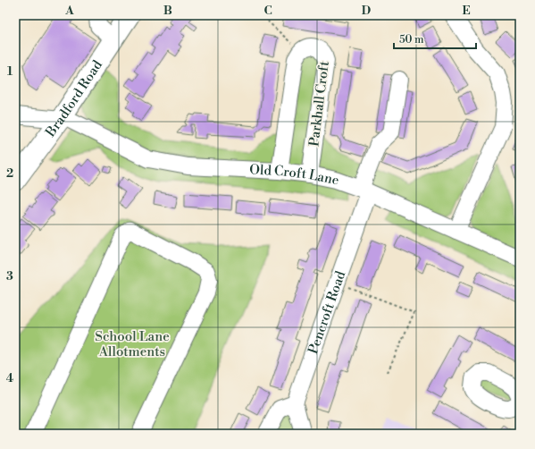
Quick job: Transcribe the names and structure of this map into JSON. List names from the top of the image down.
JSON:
{
  "streets": {
    "main road": ["Bradford Road"],
    "street": ["Parkhall Croft", "Old Croft Lane", "Pencroft Road"]
  },
  "crossings": [
    ["Bradford Road", "Old Croft Lane"],
    ["Parkhall Croft", "Old Croft Lane"],
    ["Old Croft Lane", "Pencroft Road"]
  ],
  "parks": ["School Lane Allotments"],
  "scale_bar": "50 m",
  "grid": {
    "columns": [
      "A",
      "B",
      "C",
      "D",
      "E"
    ],
    "rows": [
      "1",
      "2",
      "3",
      "4"
    ]
  }
}
